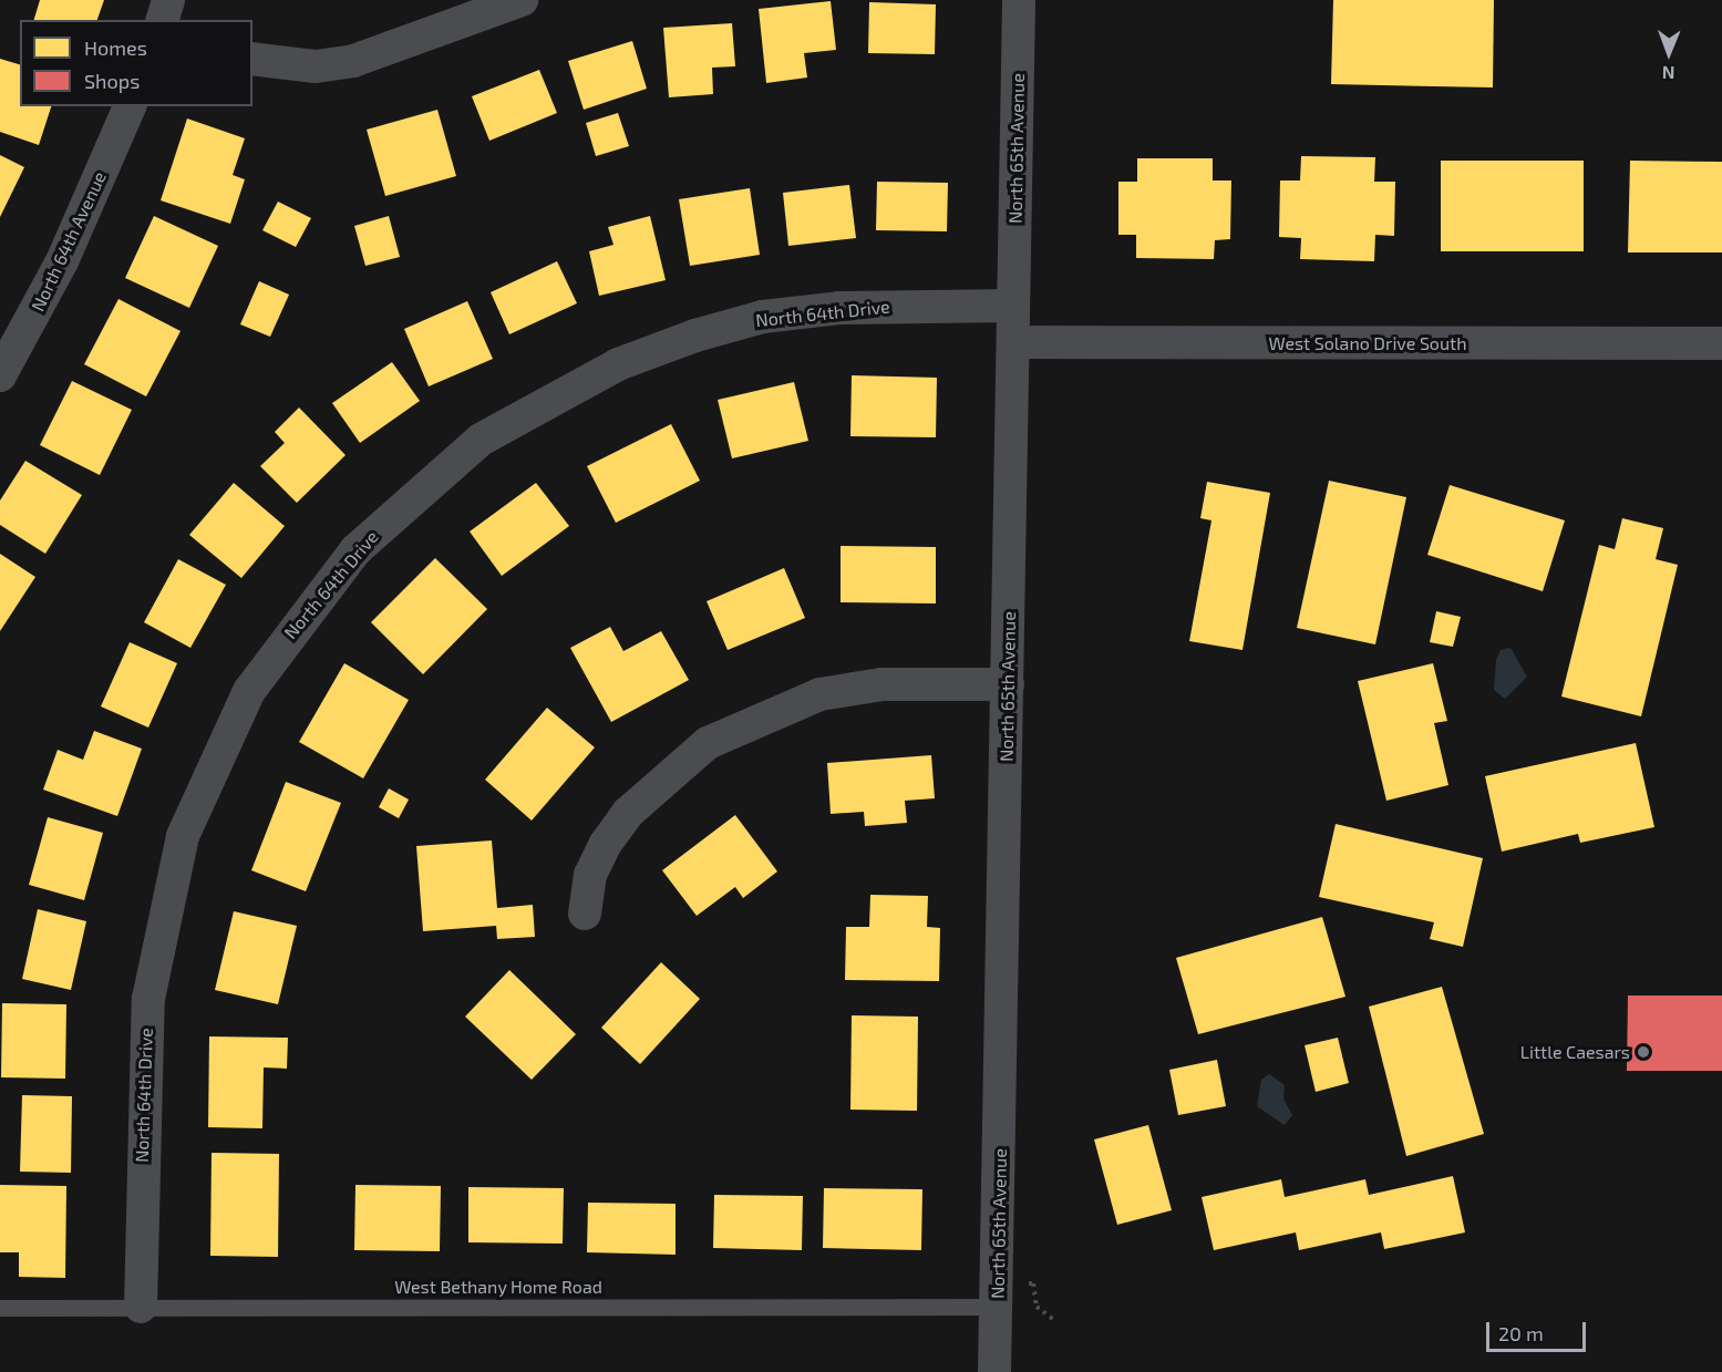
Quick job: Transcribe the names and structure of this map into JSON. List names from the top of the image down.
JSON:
{
  "streets": {
    "street": [
      "North 65th Avenue",
      "North 64th Avenue",
      "North 64th Drive",
      "West Solano Drive South"
    ],
    "lane": ["West Bethany Home Road"]
  },
  "crossings": [
    ["North 65th Avenue", "North 64th Drive"],
    ["North 65th Avenue", "West Solano Drive South"],
    ["North 65th Avenue", "West Bethany Home Road"],
    ["North 64th Drive", "West Bethany Home Road"]
  ],
  "places": ["Little Caesars"],
  "legend": ["Homes", "Shops"],
  "scale_bar": "20 m",
  "north": "bottom"
}
